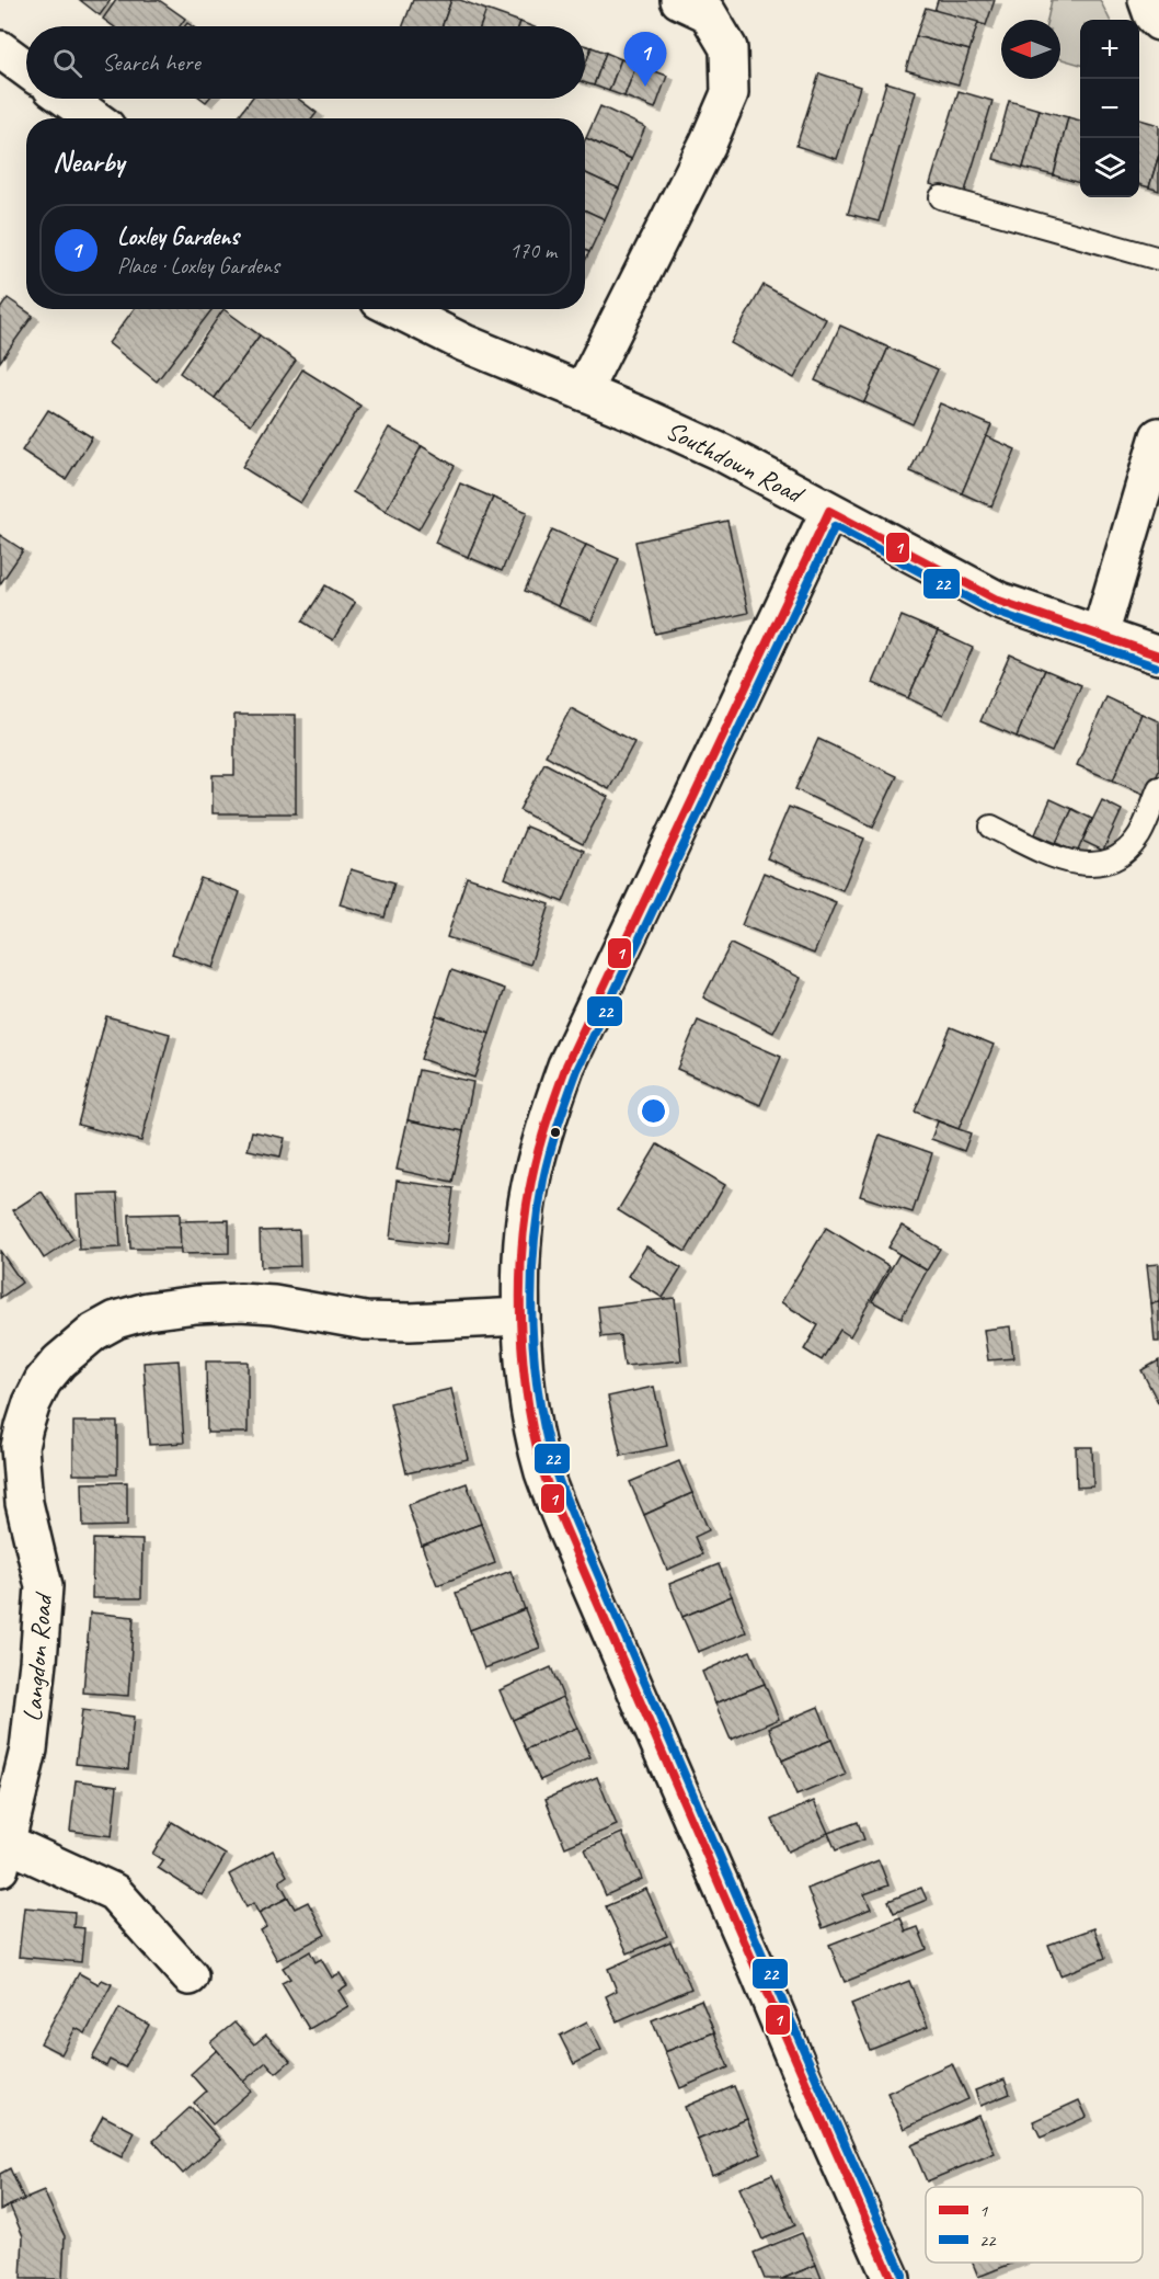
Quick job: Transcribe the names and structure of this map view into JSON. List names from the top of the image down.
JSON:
{
  "streets": {
    "street": ["Southdown Road", "Langdon Road"]
  },
  "lines": ["transit line 1", "transit line 22"],
  "legend": ["1", "22"],
  "north": "left",
  "page": {
    "map_buttons": ["+", "−"],
    "search": "Search here",
    "pins": "1",
    "heading": "Nearby",
    "list": [
      {
        "mark": "1",
        "name": "Loxley Gardens",
        "note": "Place · Loxley Gardens",
        "value": "170 m"
      }
    ]
  }
}
